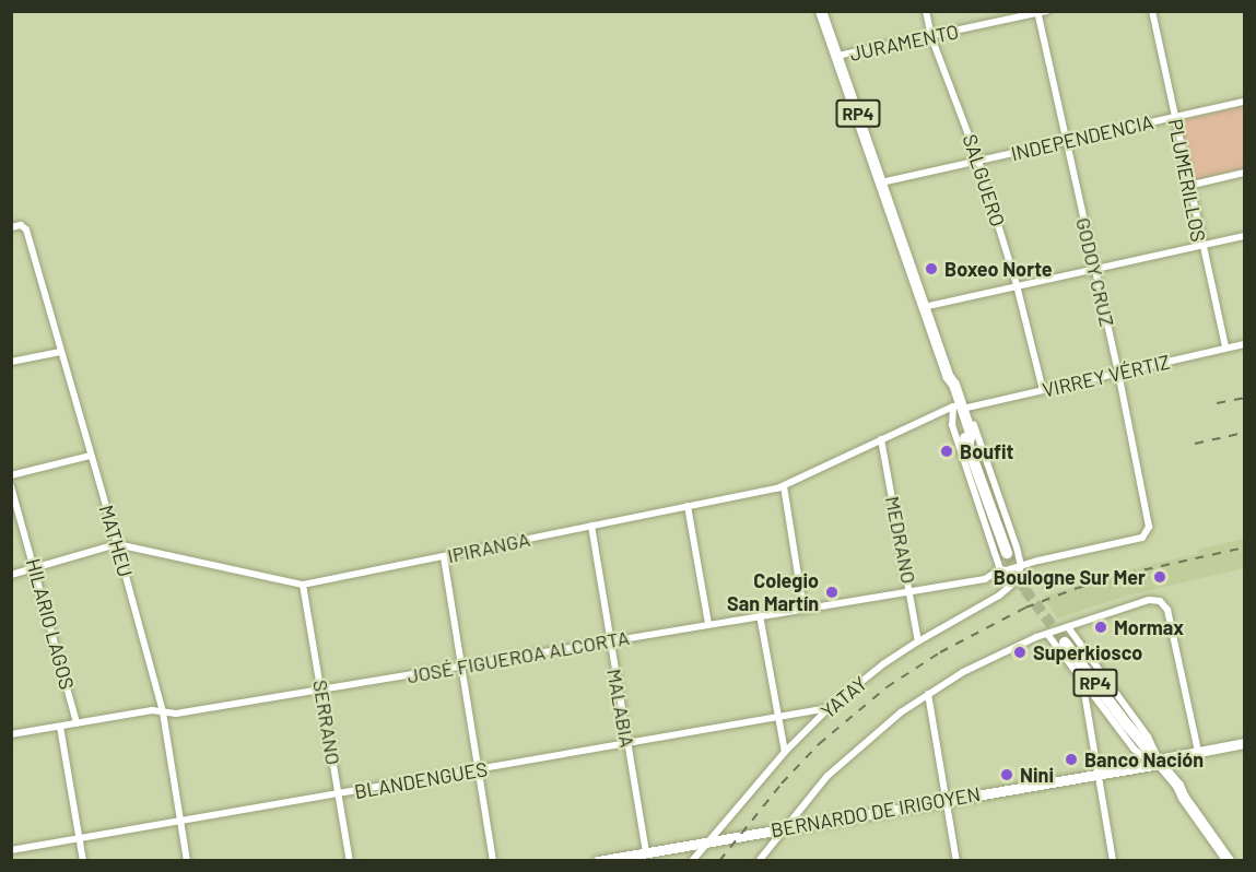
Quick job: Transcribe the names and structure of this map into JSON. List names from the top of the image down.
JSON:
{
  "streets": {
    "main road": ["RP4"],
    "street": [
      "JURAMENTO",
      "INDEPENDENCIA",
      "SALGUERO",
      "PLUMERILLOS",
      "GODOY CRUZ",
      "VIRREY VÉRTIZ",
      "MEDRANO",
      "MATHEU",
      "IPIRANGA",
      "HILARIO LAGOS",
      "JOSÉ FIGUEROA ALCORTA",
      "YATAY",
      "MALABIA",
      "SERRANO",
      "BLANDENGUES",
      "BERNARDO DE IRIGOYEN"
    ]
  },
  "crossings": [
    ["JURAMENTO", "RP4"],
    ["JURAMENTO", "SALGUERO"],
    ["JURAMENTO", "GODOY CRUZ"],
    ["RP4", "INDEPENDENCIA"],
    ["RP4", "VIRREY VÉRTIZ"],
    ["RP4", "IPIRANGA"],
    ["RP4", "BERNARDO DE IRIGOYEN"],
    ["INDEPENDENCIA", "SALGUERO"],
    ["INDEPENDENCIA", "PLUMERILLOS"],
    ["INDEPENDENCIA", "GODOY CRUZ"],
    ["SALGUERO", "VIRREY VÉRTIZ"],
    ["PLUMERILLOS", "VIRREY VÉRTIZ"],
    ["GODOY CRUZ", "VIRREY VÉRTIZ"],
    ["GODOY CRUZ", "JOSÉ FIGUEROA ALCORTA"],
    ["VIRREY VÉRTIZ", "IPIRANGA"],
    ["MEDRANO", "IPIRANGA"],
    ["MEDRANO", "JOSÉ FIGUEROA ALCORTA"],
    ["MEDRANO", "YATAY"],
    ["MATHEU", "IPIRANGA"],
    ["MATHEU", "JOSÉ FIGUEROA ALCORTA"],
    ["MATHEU", "BLANDENGUES"],
    ["IPIRANGA", "HILARIO LAGOS"],
    ["IPIRANGA", "MALABIA"],
    ["IPIRANGA", "SERRANO"],
    ["HILARIO LAGOS", "JOSÉ FIGUEROA ALCORTA"],
    ["JOSÉ FIGUEROA ALCORTA", "YATAY"],
    ["JOSÉ FIGUEROA ALCORTA", "MALABIA"],
    ["JOSÉ FIGUEROA ALCORTA", "SERRANO"],
    ["YATAY", "BLANDENGUES"],
    ["YATAY", "BERNARDO DE IRIGOYEN"],
    ["MALABIA", "BLANDENGUES"],
    ["MALABIA", "BERNARDO DE IRIGOYEN"],
    ["SERRANO", "BLANDENGUES"]
  ],
  "places": [
    "Boxeo Norte",
    "Boufit",
    "Boulogne Sur Mer",
    "Colegio San Martín",
    "Mormax",
    "Superkiosco",
    "Banco Nación",
    "Nini"
  ]
}
